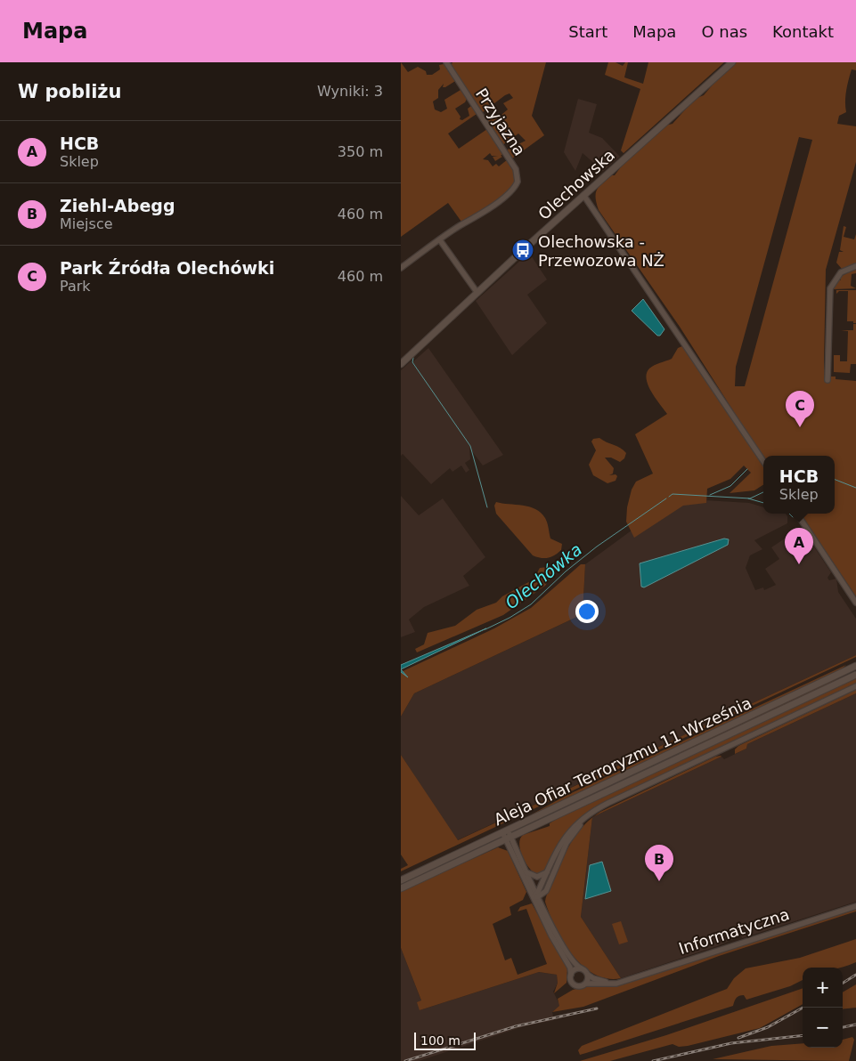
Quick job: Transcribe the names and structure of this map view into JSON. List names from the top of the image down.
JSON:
{
  "streets": {
    "street": [
      "Przyjazna",
      "Olechowska",
      "Aleja Ofiar Terroryzmu 11 Września",
      "Informatyczna"
    ]
  },
  "water": ["Olechówka"],
  "places": {
    "bus stop": ["Olechowska - Przewozowa NŻ"]
  },
  "scale_bar": "100 m",
  "page": {
    "header": "Mapa",
    "nav": [
      "Start",
      "Mapa",
      "O nas",
      "Kontakt"
    ],
    "heading": ["W pobliżu", "Wyniki: 3"],
    "list": [
      {
        "mark": "A",
        "name": "HCB",
        "note": "Sklep",
        "value": "350 m"
      },
      {
        "mark": "B",
        "name": "Ziehl-Abegg",
        "note": "Miejsce",
        "value": "460 m"
      },
      {
        "mark": "C",
        "name": "Park Źródła Olechówki",
        "note": "Park",
        "value": "460 m"
      }
    ],
    "pins": ["C", "A", "B"],
    "popup": ["HCB", "Sklep"],
    "map_buttons": ["+", "−"],
    "scale": "100 m"
  }
}
